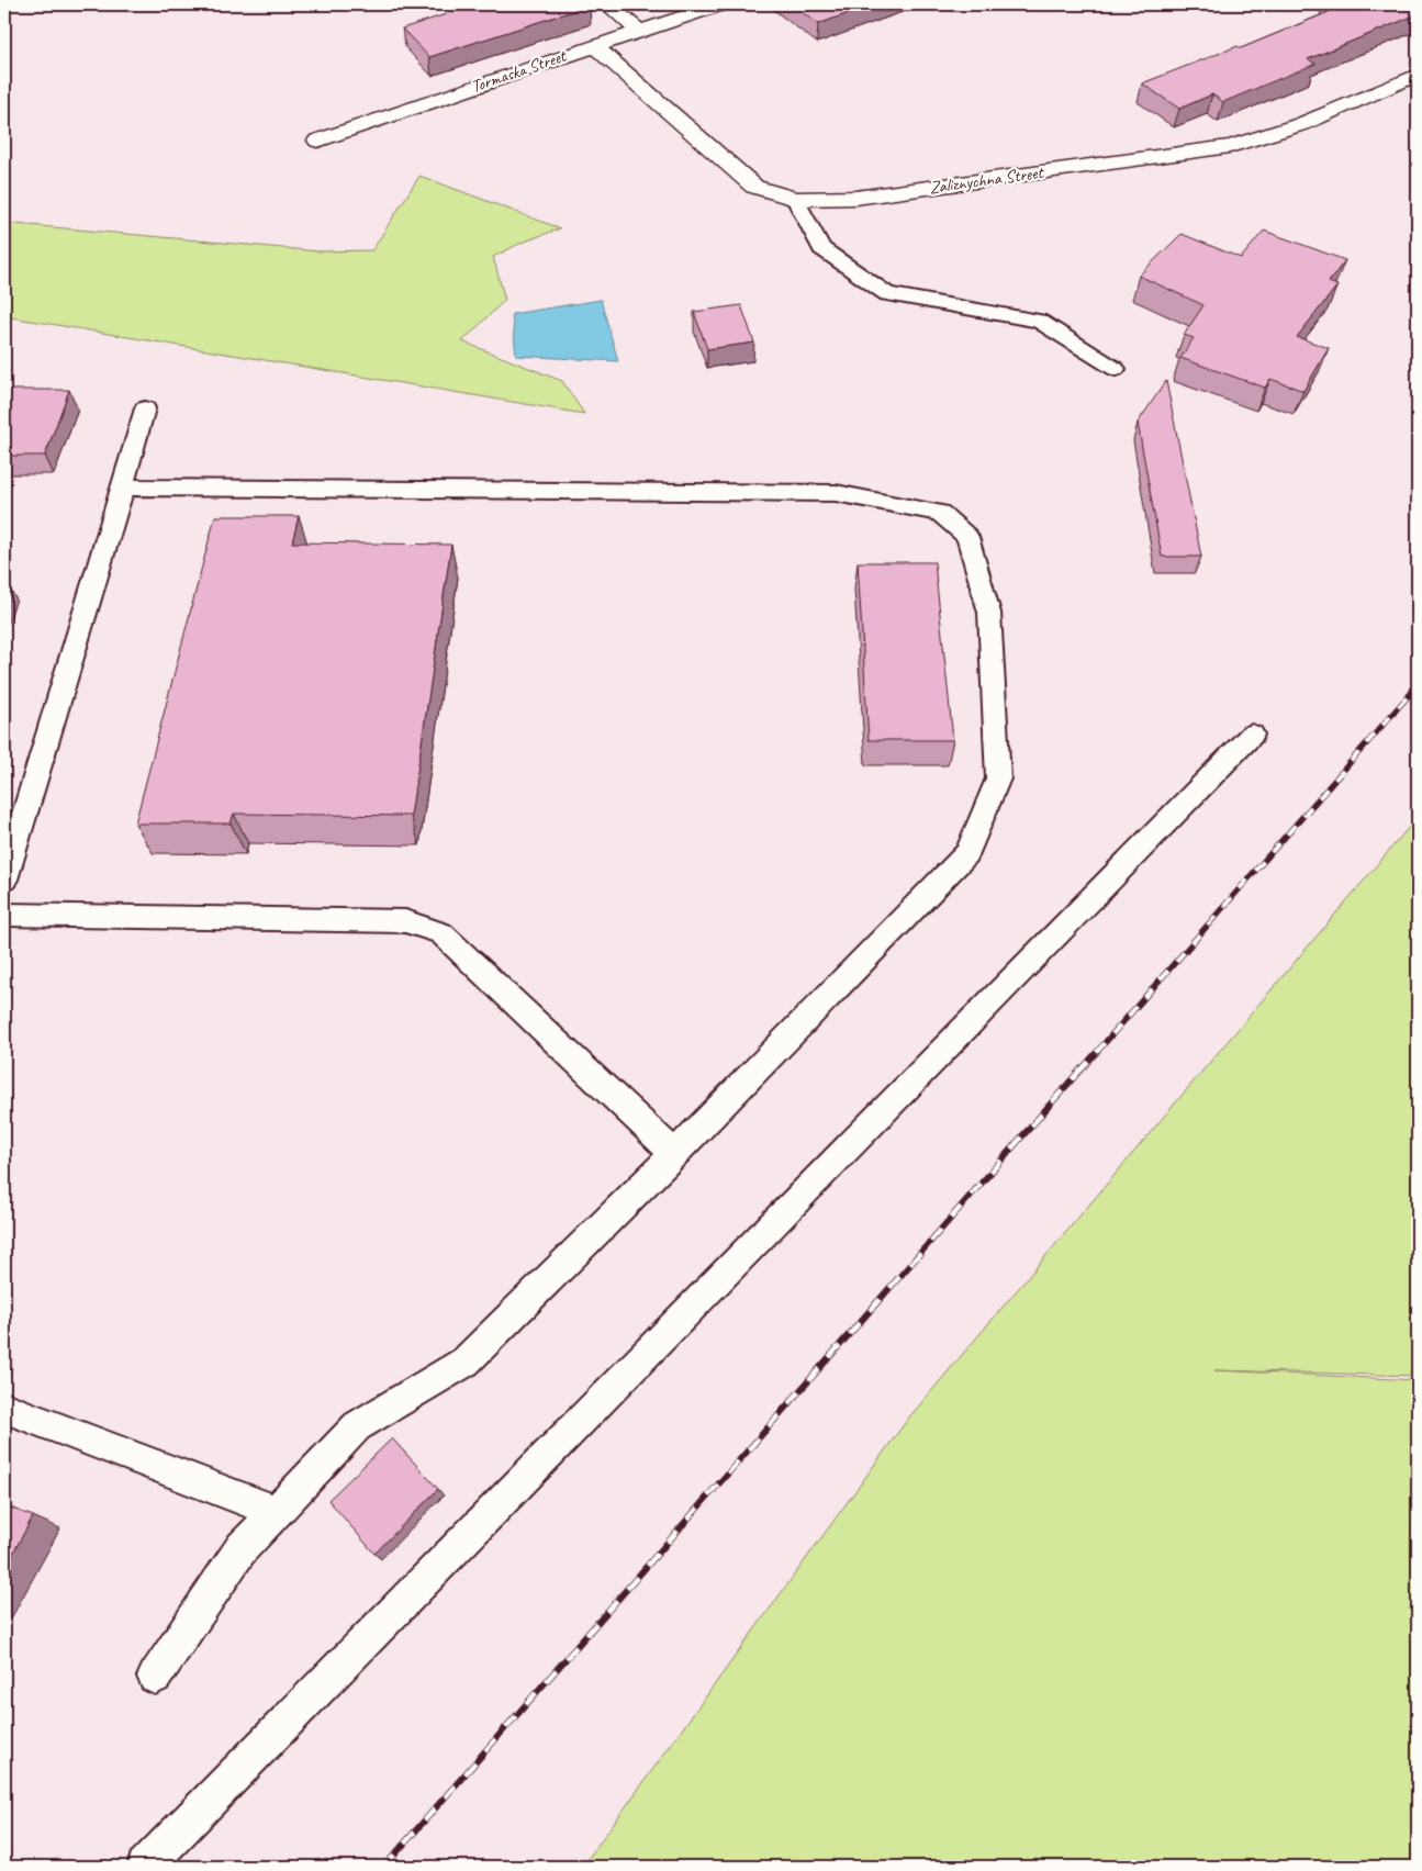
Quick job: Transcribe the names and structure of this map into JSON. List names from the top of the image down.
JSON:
{
  "streets": {
    "street": ["Tormaska Street", "Zaliznychna Street"]
  },
  "crossings": [
    ["Tormaska Street", "Zaliznychna Street"]
  ]
}
